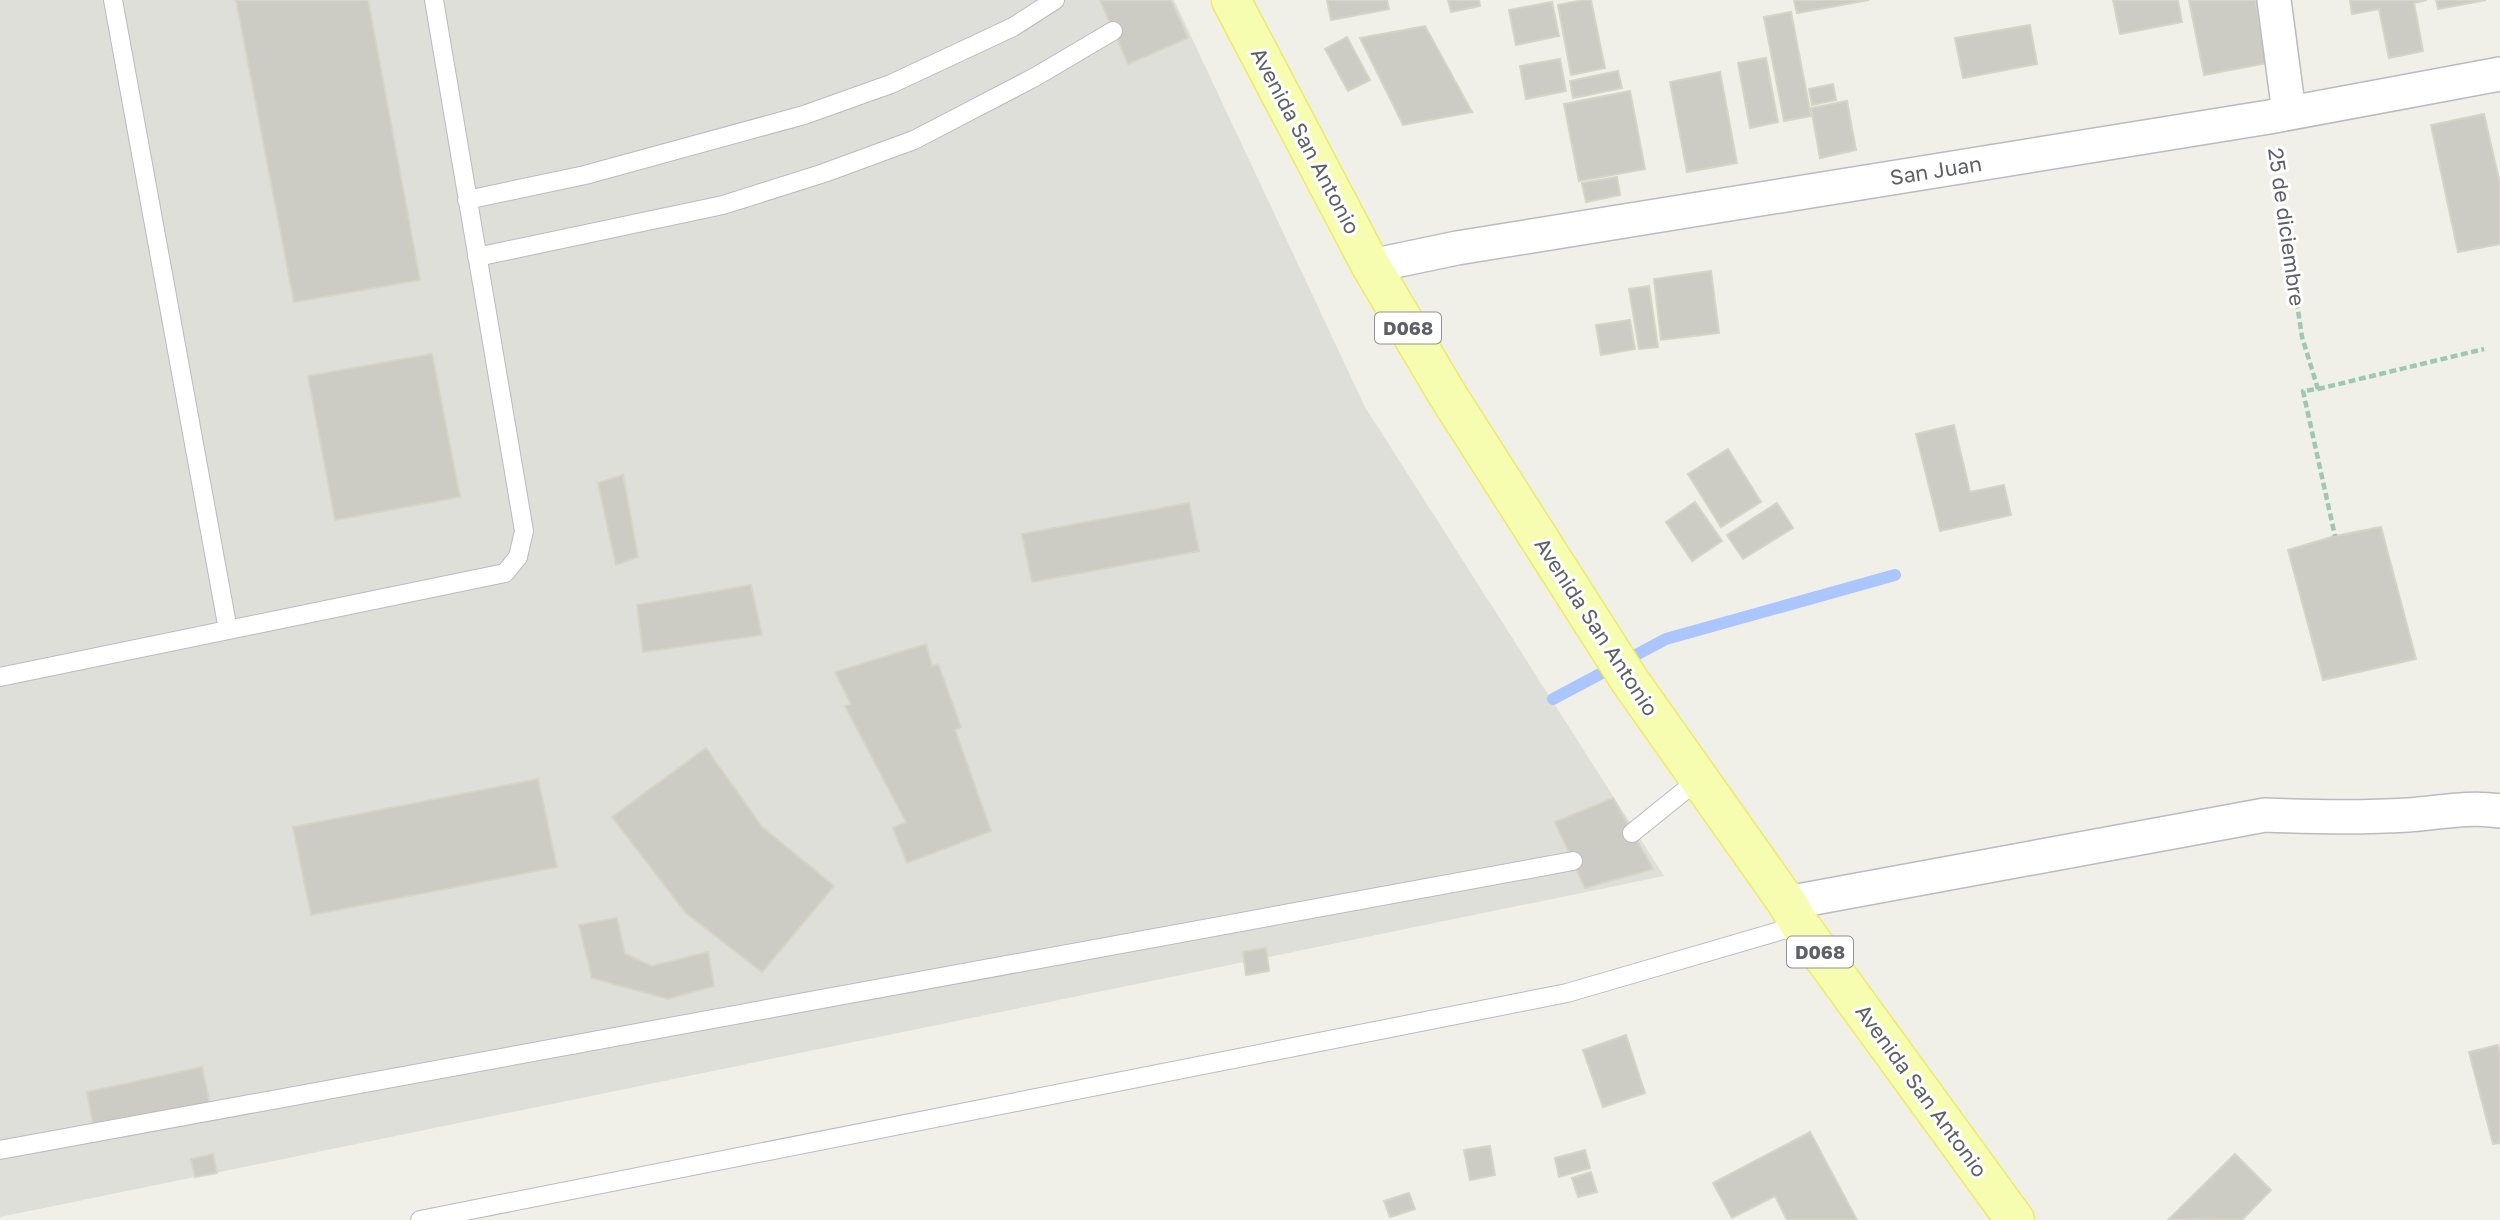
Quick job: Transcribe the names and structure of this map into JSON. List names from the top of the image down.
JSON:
{
  "streets": {
    "main road": ["Avenida San Antonio", "D068"],
    "street": ["San Juan"],
    "path": ["25 de diciembre"]
  },
  "crossings": [
    ["Avenida San Antonio", "San Juan"],
    ["San Juan", "25 de diciembre"]
  ]
}
